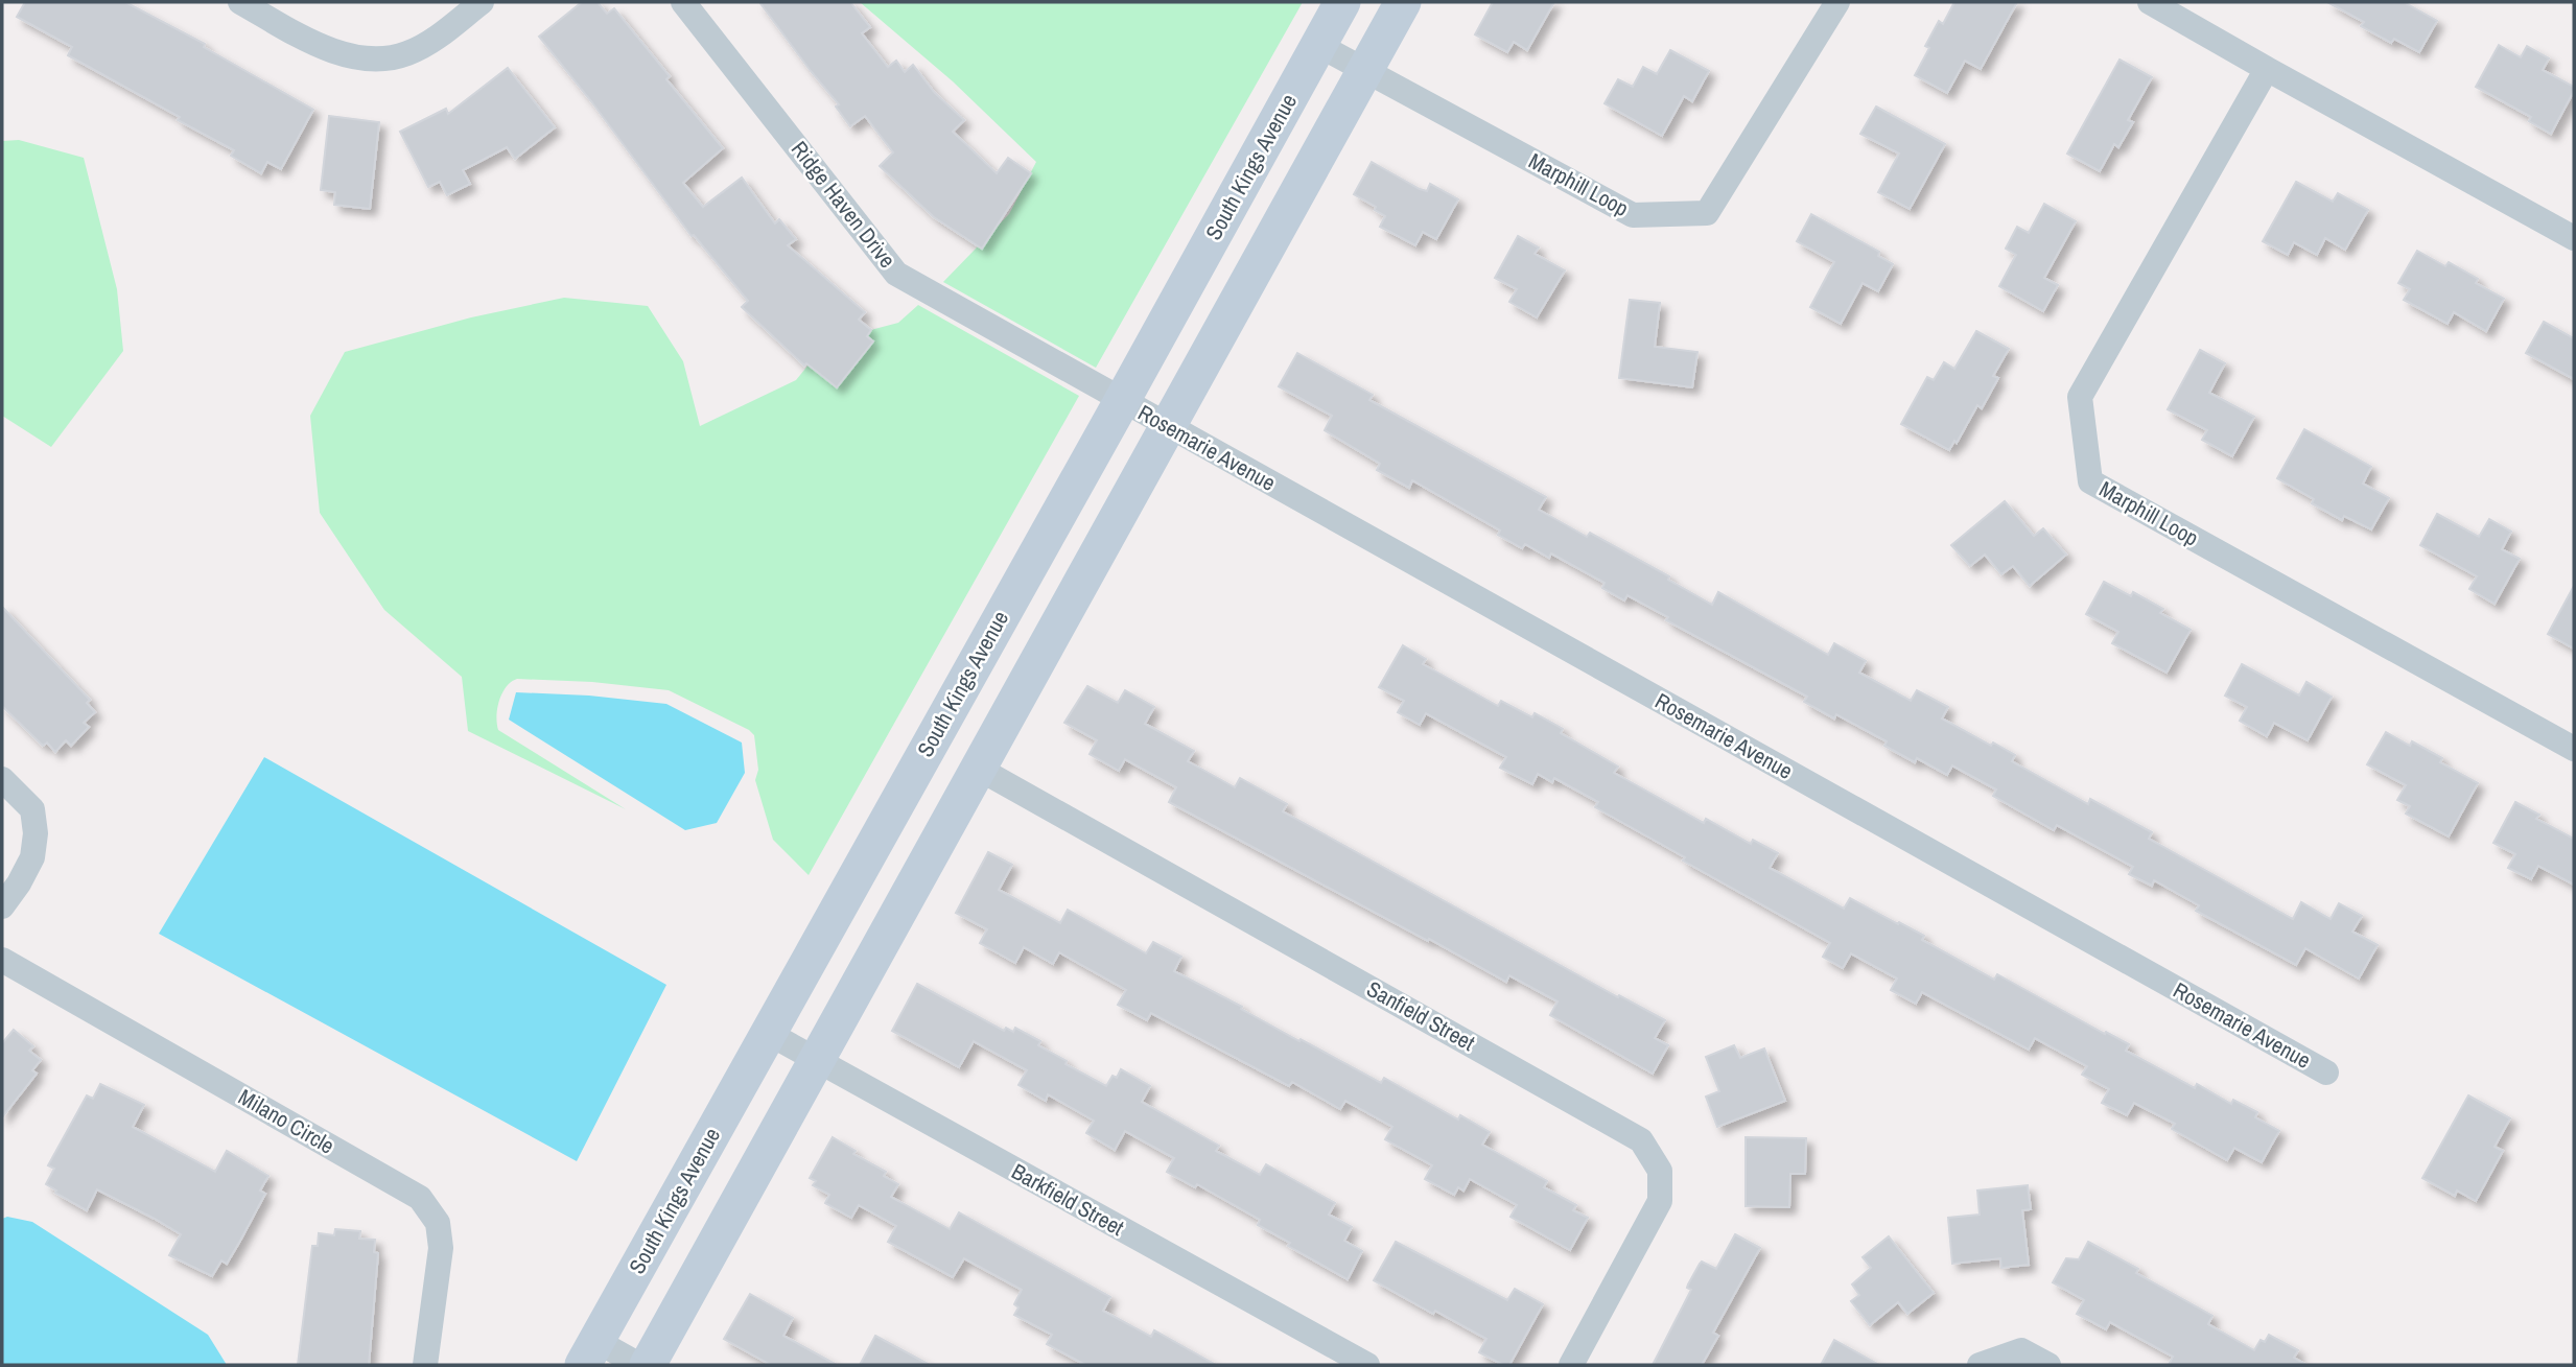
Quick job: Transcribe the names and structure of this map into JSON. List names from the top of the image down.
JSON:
{
  "streets": {
    "main road": ["South Kings Avenue"],
    "street": [
      "Marphill Loop",
      "Ridge Haven Drive",
      "Rosemarie Avenue",
      "Sanfield Street",
      "Milano Circle",
      "Barkfield Street"
    ]
  },
  "crossings": [
    ["South Kings Avenue", "Marphill Loop"],
    ["South Kings Avenue", "Ridge Haven Drive"],
    ["South Kings Avenue", "Rosemarie Avenue"],
    ["South Kings Avenue", "Barkfield Street"],
    ["Ridge Haven Drive", "Rosemarie Avenue"]
  ]
}
